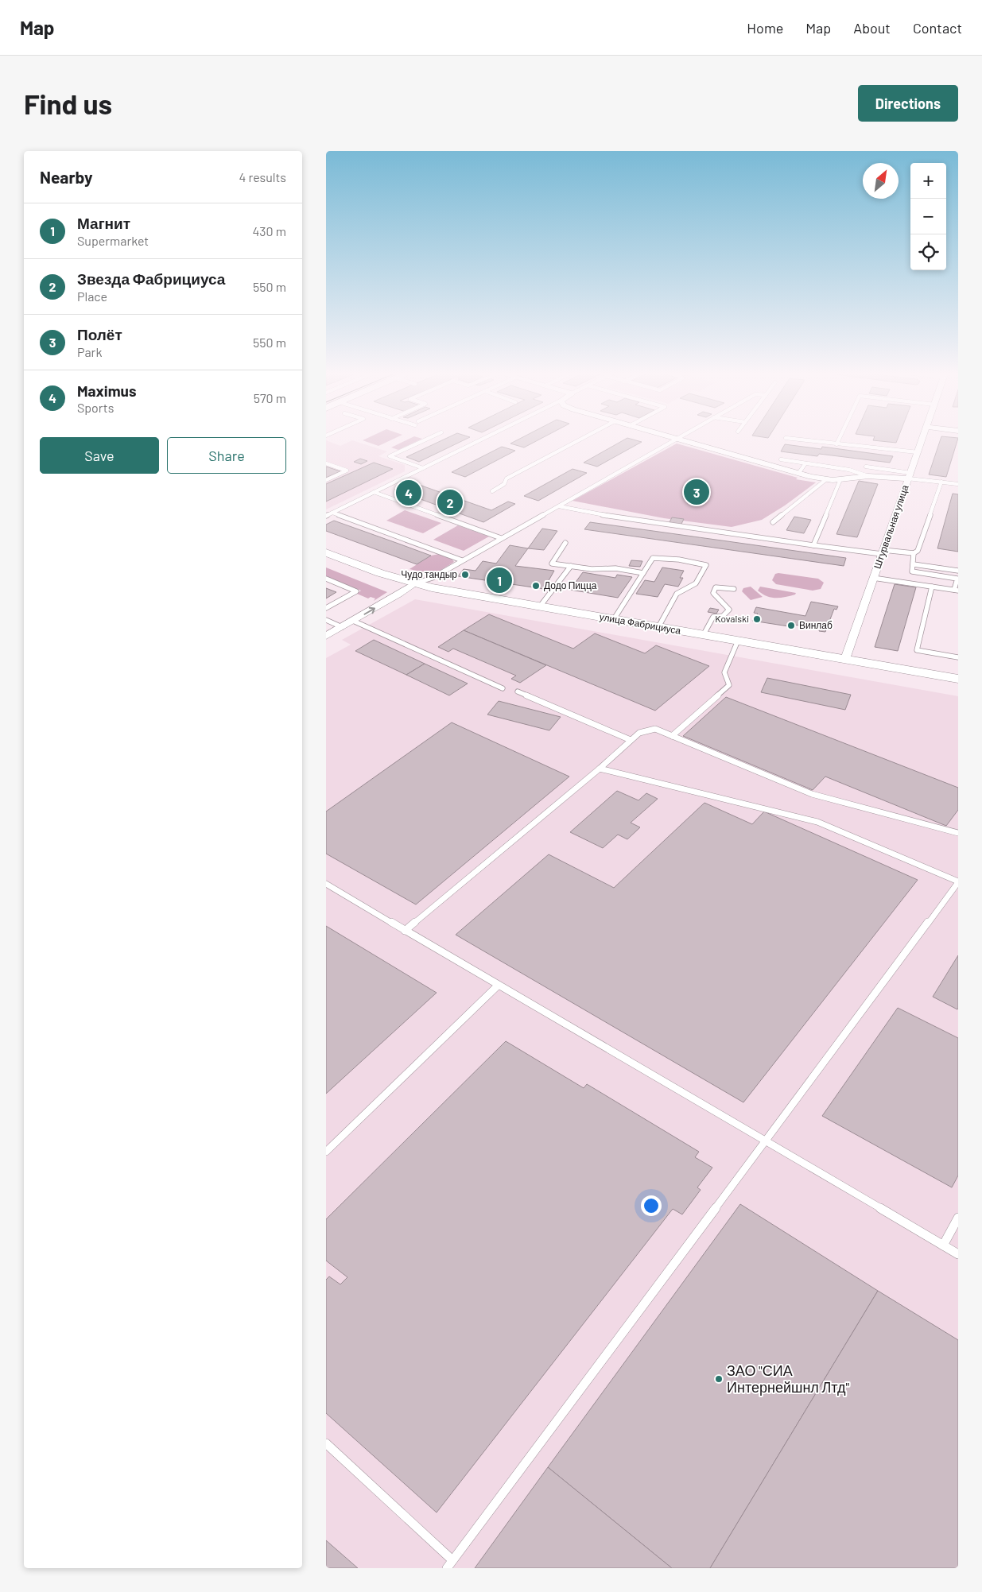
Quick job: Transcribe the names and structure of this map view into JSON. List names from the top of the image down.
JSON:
{
  "streets": {
    "main road": ["улица Фабрициуса"],
    "street": ["Штурвальная улица"]
  },
  "crossings": [
    ["Штурвальная улица", "улица Фабрициуса"]
  ],
  "places": [
    "Чудо тандыр",
    "Додо Пицца",
    "Kovalski",
    "Винлаб",
    "ЗАО \"СИА Интернейшнл Лтд\""
  ],
  "north": "top right",
  "page": {
    "header": "Map",
    "nav": [
      "Home",
      "Map",
      "About",
      "Contact"
    ],
    "buttons": [
      "Directions",
      ["Save", "Share"]
    ],
    "title": "Find us",
    "heading": ["Nearby", "4 results"],
    "map_buttons": ["+", "−"],
    "list": [
      {
        "mark": "1",
        "name": "Магнит",
        "note": "Supermarket",
        "value": "430 m"
      },
      {
        "mark": "2",
        "name": "Звезда Фабрициуса",
        "note": "Place",
        "value": "550 m"
      },
      {
        "mark": "3",
        "name": "Полёт",
        "note": "Park",
        "value": "550 m"
      },
      {
        "mark": "4",
        "name": "Maximus",
        "note": "Sports",
        "value": "570 m"
      }
    ],
    "pins": [
      "3",
      "4",
      "2",
      "1"
    ]
  }
}
